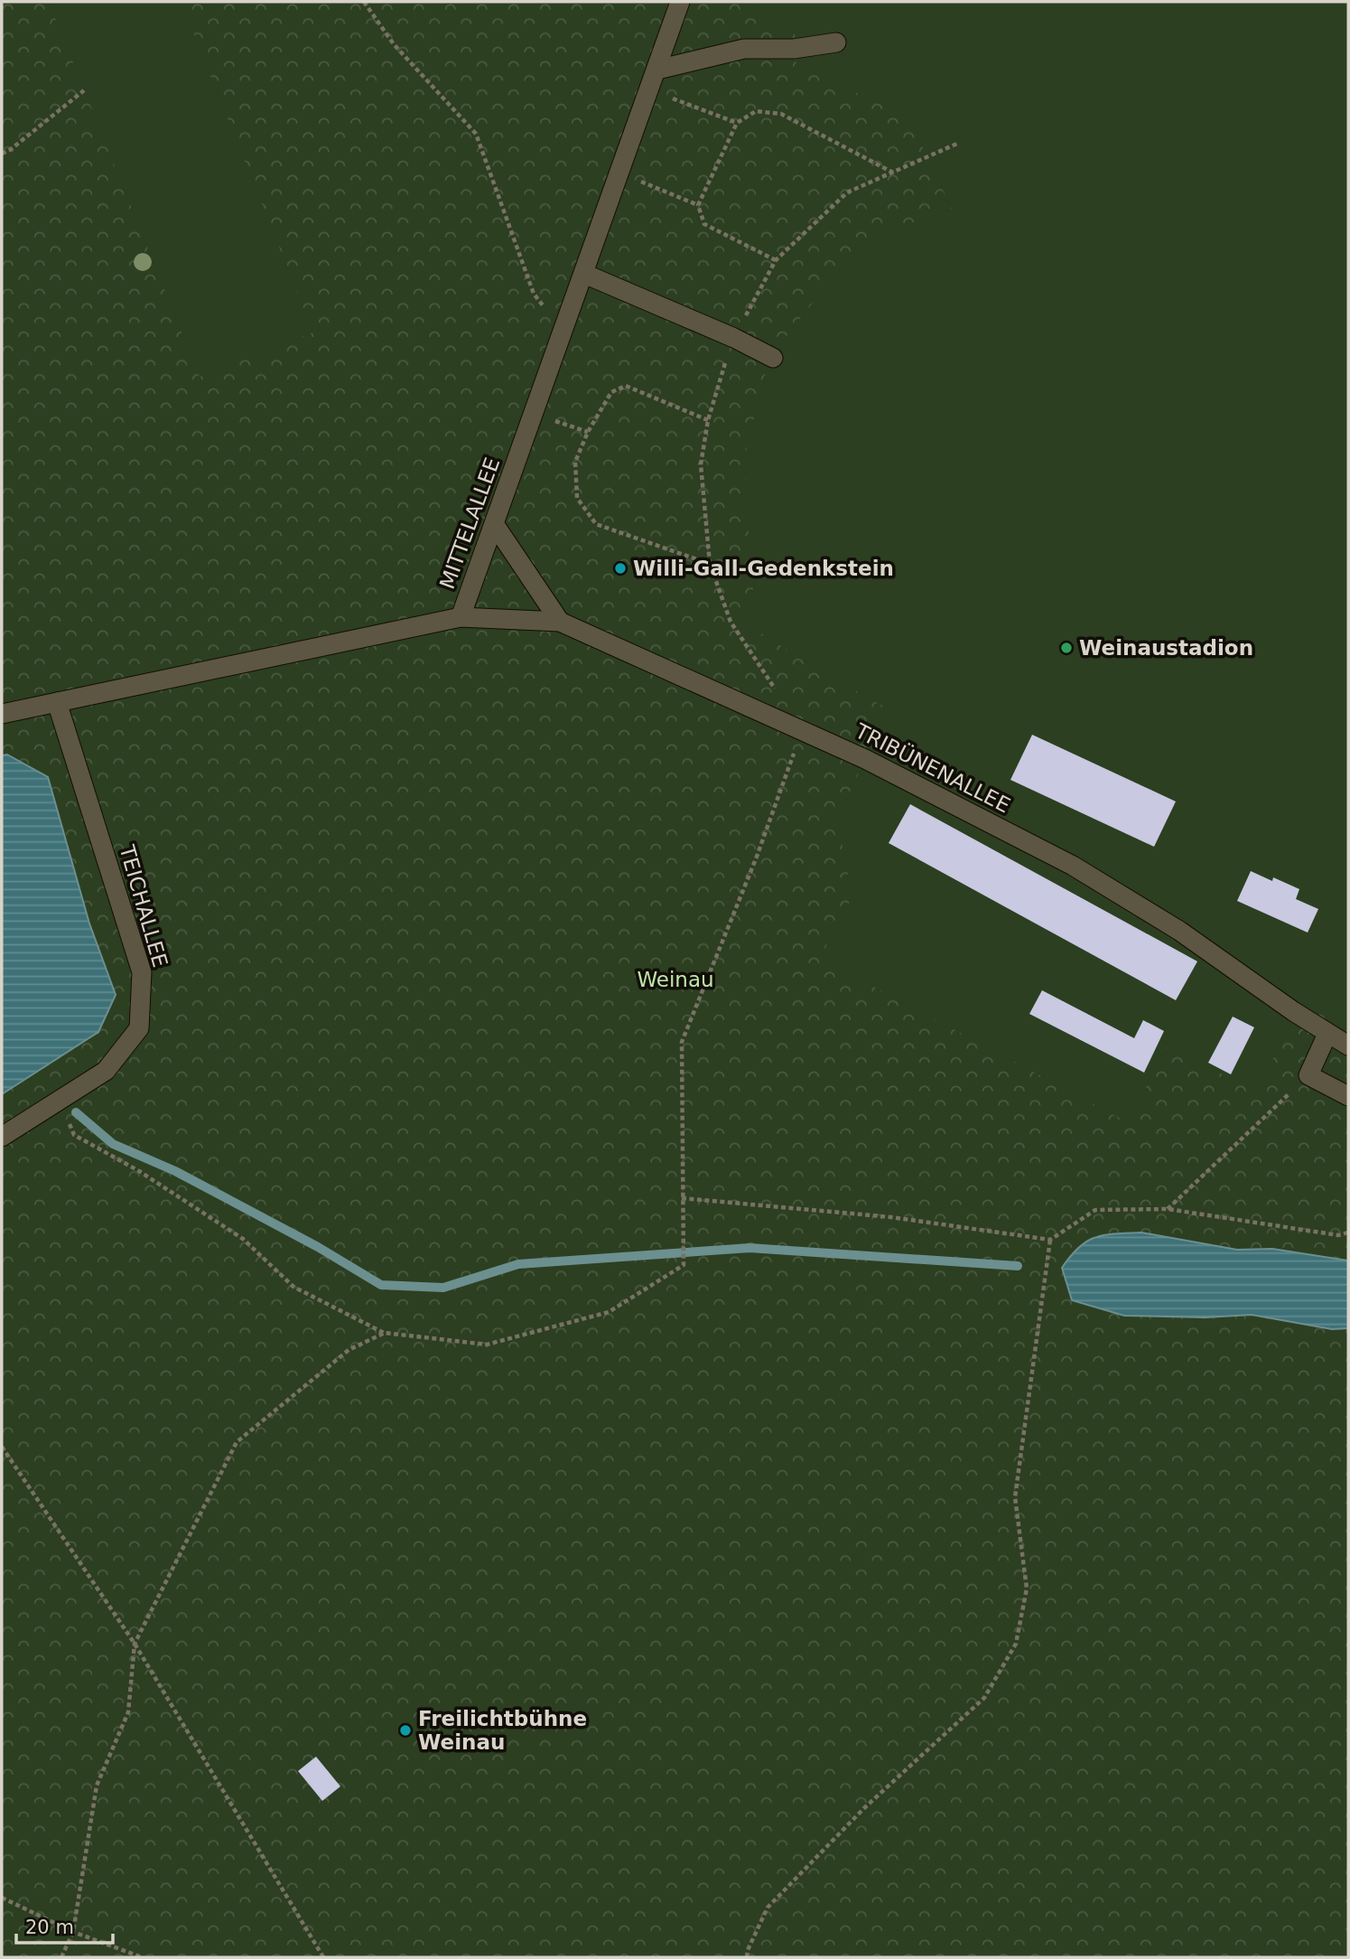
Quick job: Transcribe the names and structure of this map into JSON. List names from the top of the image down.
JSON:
{
  "streets": {
    "street": ["MITTELALLEE", "TRIBÜNENALLEE", "TEICHALLEE"]
  },
  "crossings": [
    ["MITTELALLEE", "TRIBÜNENALLEE"],
    ["MITTELALLEE", "TEICHALLEE"]
  ],
  "parks": ["Weinau"],
  "places": ["Willi-Gall-Gedenkstein", "Weinaustadion", "Freilichtbühne Weinau"],
  "scale_bar": "20 m"
}
